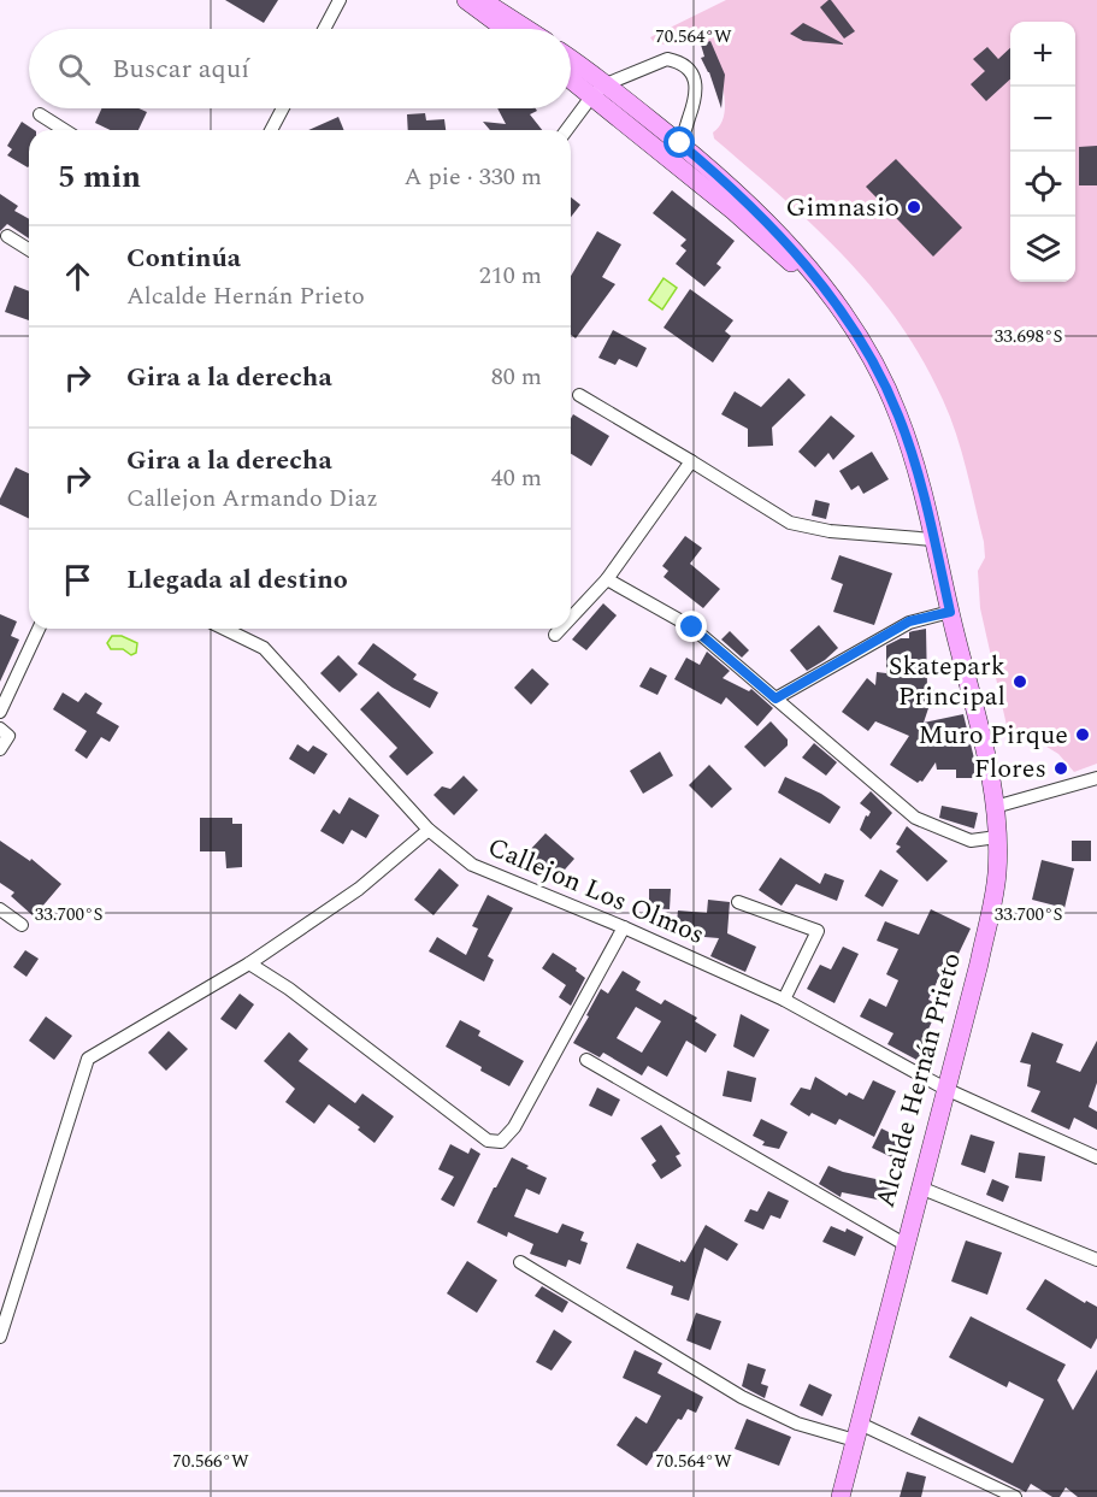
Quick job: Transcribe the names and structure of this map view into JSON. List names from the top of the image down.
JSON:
{
  "streets": {
    "main road": ["Alcalde Hernán Prieto"],
    "street": ["Callejon Los Olmos"]
  },
  "crossings": [
    ["Callejon Los Olmos", "Alcalde Hernán Prieto"]
  ],
  "places": [
    "Gimnasio",
    "Skatepark Principal",
    "Muro Pirque",
    "Flores"
  ],
  "page": {
    "map_buttons": ["+", "−"],
    "search": "Buscar aquí",
    "heading": ["5 min", "A pie · 330 m"],
    "list": [
      ["Continúa", "Alcalde Hernán Prieto", "210 m"],
      ["Gira a la derecha", "80 m"],
      ["Gira a la derecha", "Callejon Armando Diaz", "40 m"],
      "Llegada al destino"
    ]
  },
  "coordinates": [
    "70.564°W",
    "33.698°S",
    "33.700°S",
    "70.566°W"
  ]
}
